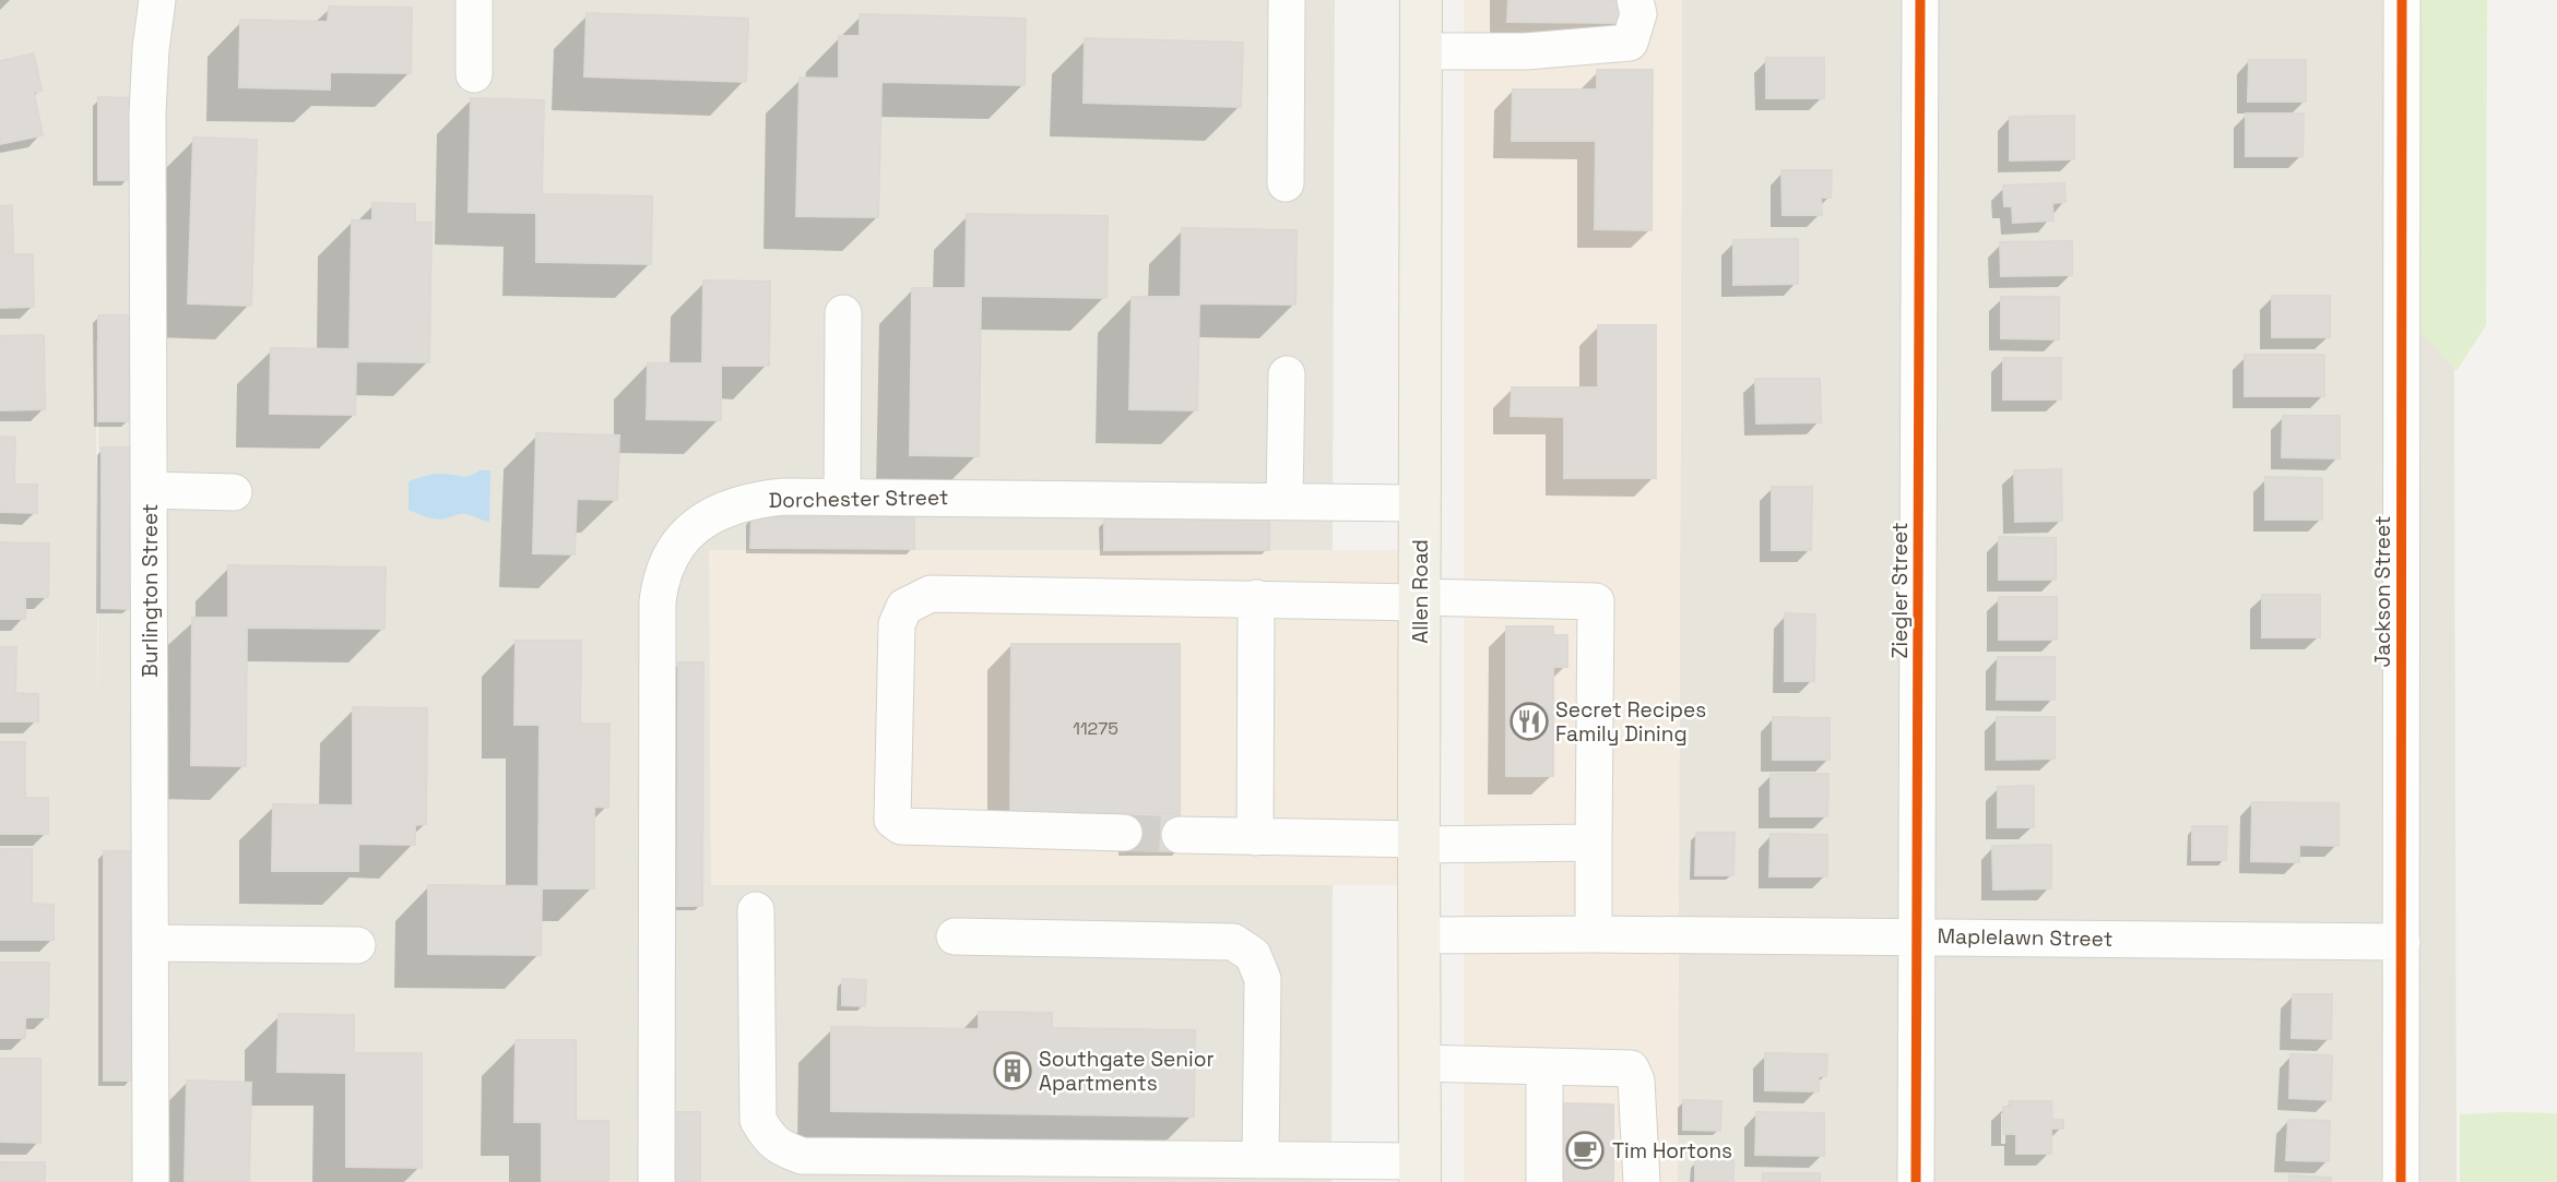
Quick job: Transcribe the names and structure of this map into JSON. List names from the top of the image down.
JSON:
{
  "streets": {
    "main road": ["Allen Road"],
    "street": [
      "Dorchester Street",
      "Burlington Street",
      "Ziegler Street",
      "Jackson Street",
      "Maplelawn Street"
    ]
  },
  "crossings": [
    ["Dorchester Street", "Allen Road"],
    ["Ziegler Street", "Maplelawn Street"],
    ["Allen Road", "Maplelawn Street"],
    ["Jackson Street", "Maplelawn Street"]
  ],
  "places": {
    "restaurant": ["Secret Recipes Family Dining"],
    "building": ["Southgate Senior Apartments"],
    "cafe": ["Tim Hortons"]
  },
  "house_numbers": ["11275"]
}
